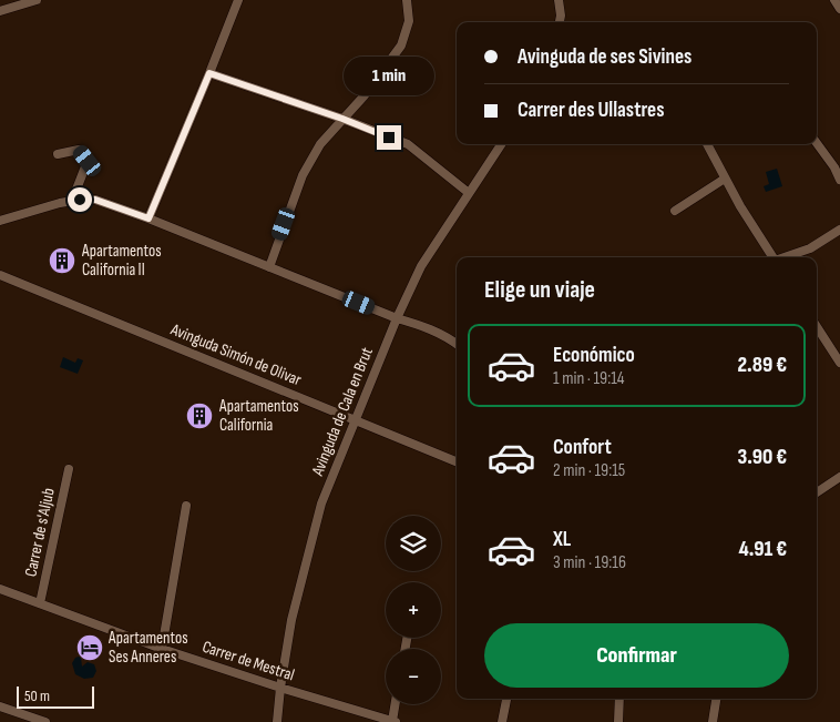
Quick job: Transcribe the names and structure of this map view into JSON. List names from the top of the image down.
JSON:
{
  "streets": {
    "street": [
      "Avinguda Simón de Olivar",
      "Avinguda de Cala en Brut",
      "Carrer de s'Aljub",
      "Carrer de Mestral"
    ]
  },
  "crossings": [
    ["Avinguda Simón de Olivar", "Avinguda de Cala en Brut"],
    ["Avinguda de Cala en Brut", "Carrer de Mestral"],
    ["Carrer de s'Aljub", "Carrer de Mestral"]
  ],
  "places": {
    "building": ["Apartamentos California II", "Apartamentos California"],
    "hotel": ["Apartamentos Ses Anneres"]
  },
  "scale_bar": "50 m",
  "page": {
    "banner": ["Avinguda de ses Sivines", "Carrer des Ullastres"],
    "bubble": "1 min",
    "heading": "Elige un viaje",
    "list": [
      {
        "name": "Económico",
        "note": "1 min · 19:14",
        "value": "2.89 €"
      },
      {
        "name": "Confort",
        "note": "2 min · 19:15",
        "value": "3.90 €"
      },
      {
        "name": "XL",
        "note": "3 min · 19:16",
        "value": "4.91 €"
      }
    ],
    "map_buttons": ["+", "−"],
    "buttons": "Confirmar",
    "scale": "50 m"
  }
}
